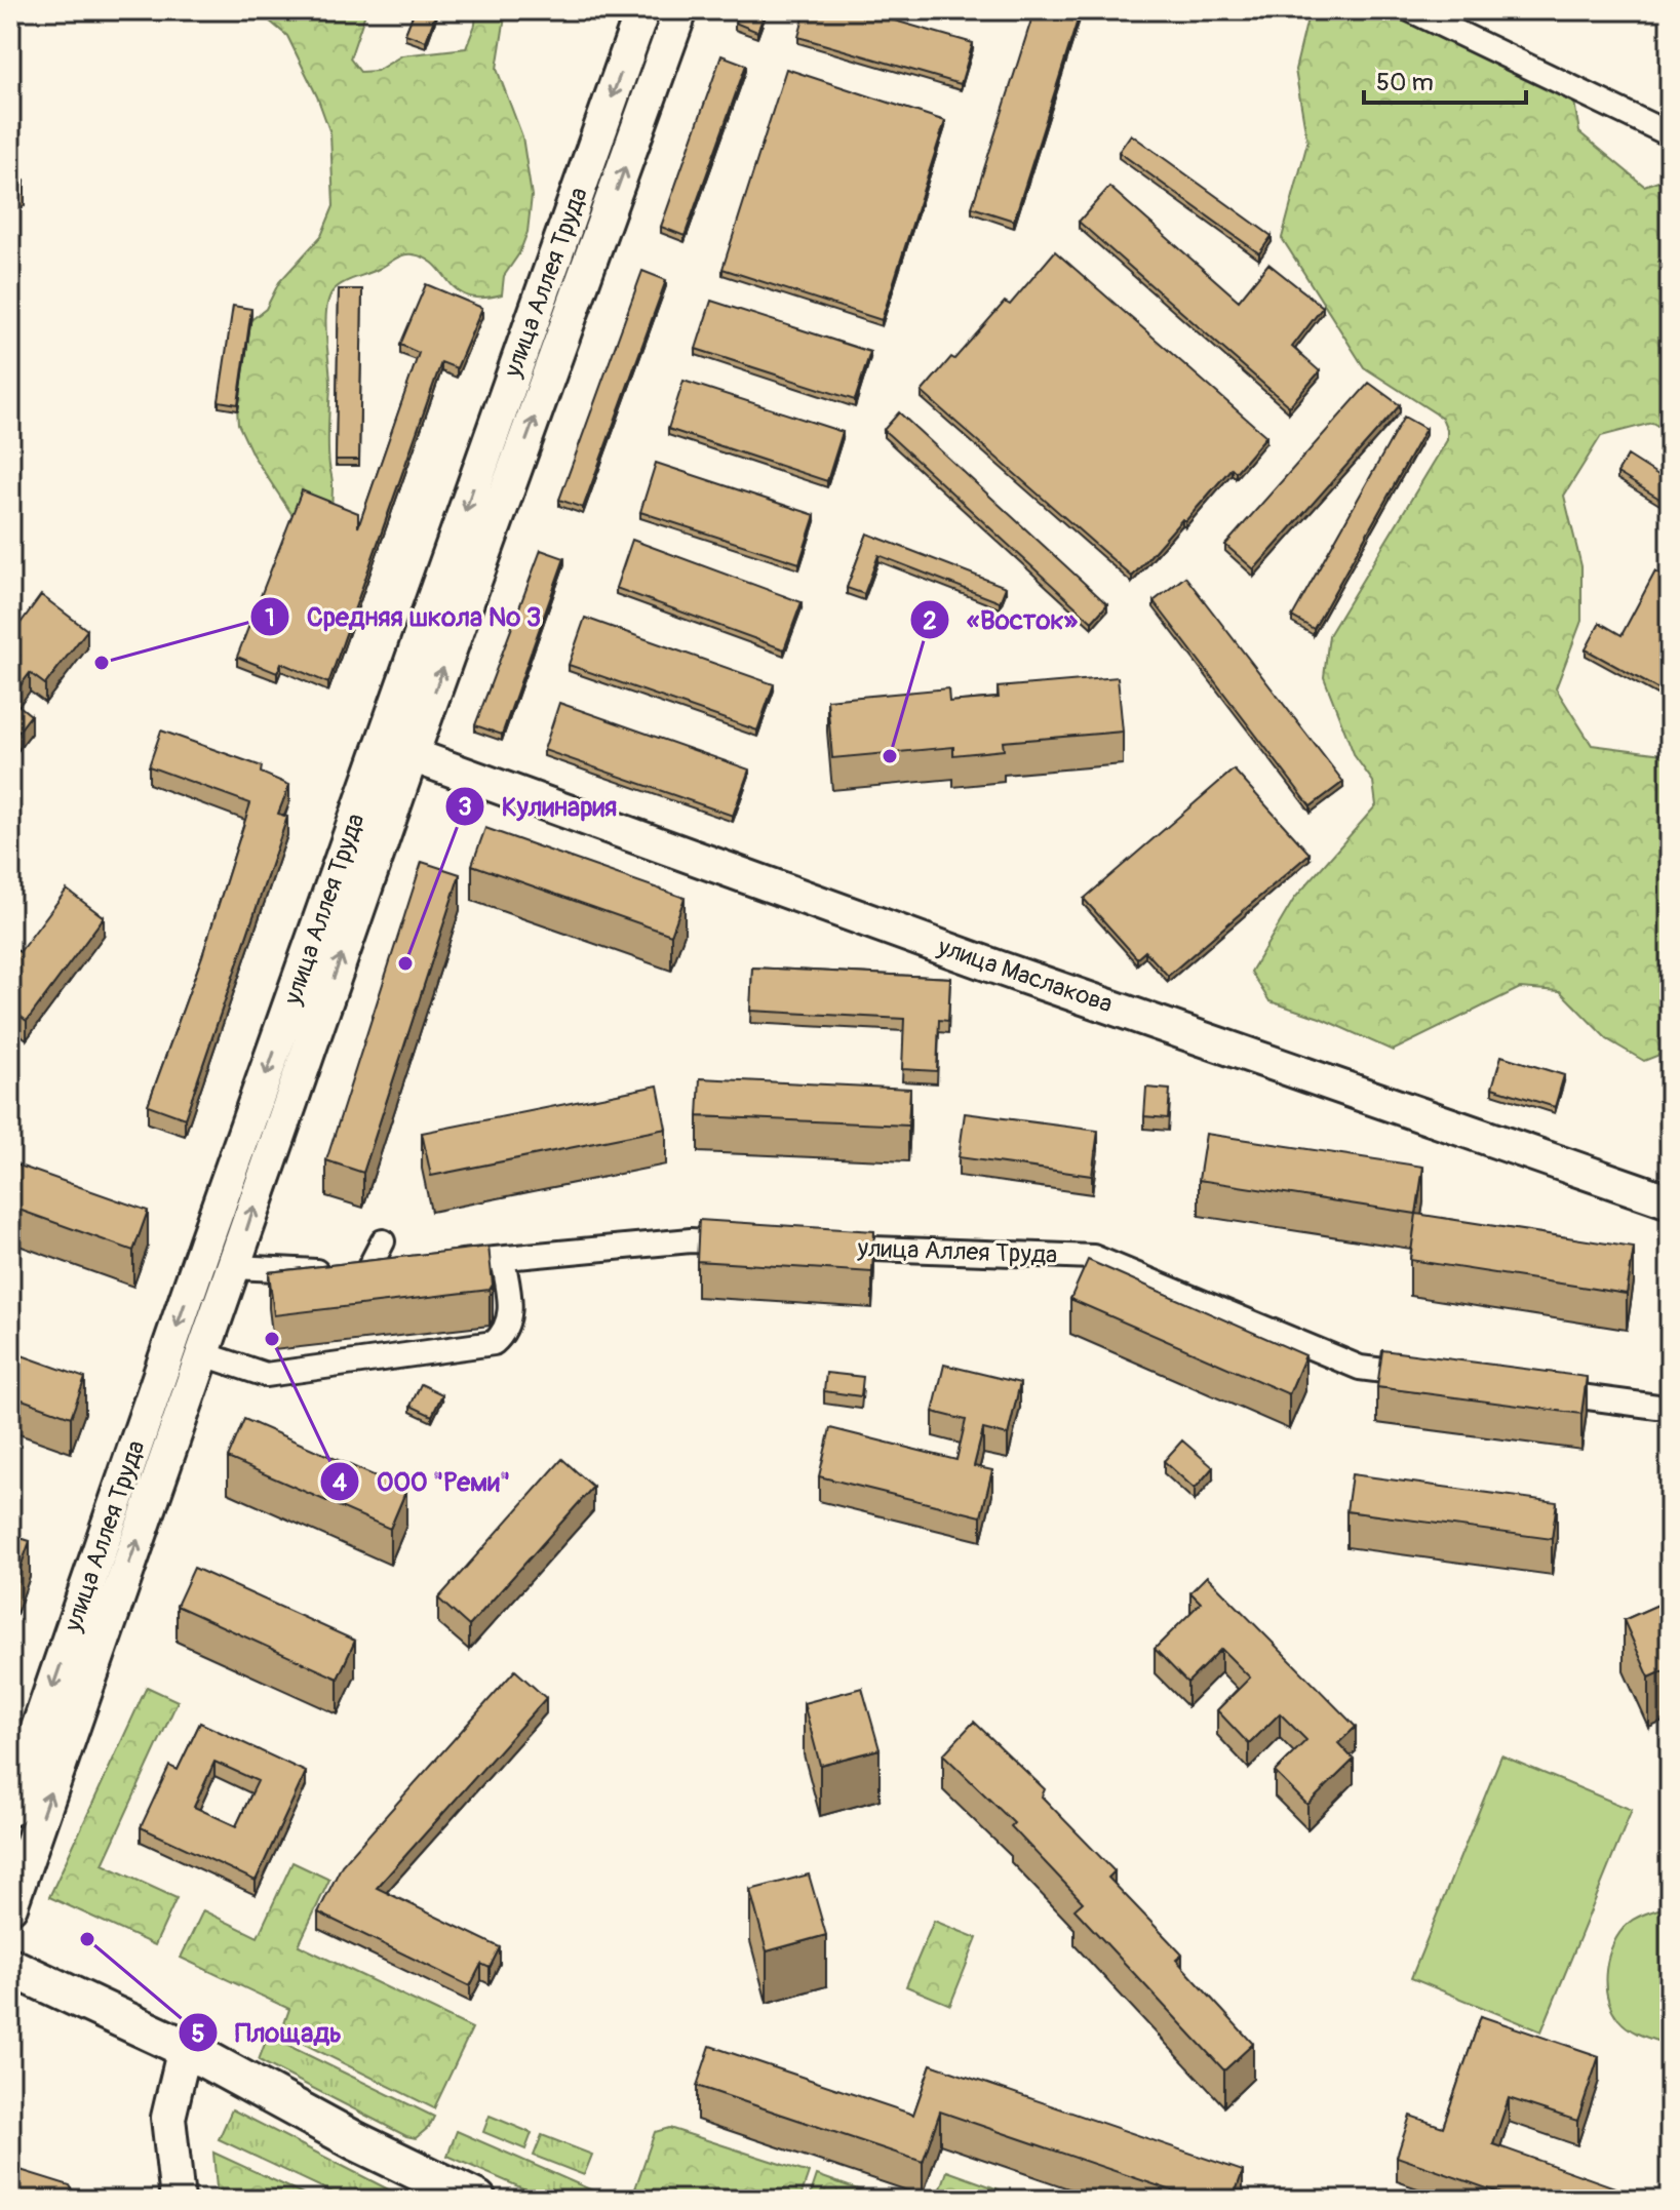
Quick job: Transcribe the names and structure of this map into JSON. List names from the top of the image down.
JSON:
{
  "streets": {
    "street": ["улица Аллея Труда", "улица Маслакова"]
  },
  "crossings": [
    ["улица Аллея Труда", "улица Маслакова"]
  ],
  "places": [
    "Средняя школа № 3",
    "«Восток»",
    "Кулинария",
    "ООО \"Реми\"",
    "Площадь"
  ],
  "scale_bar": "50 m"
}
